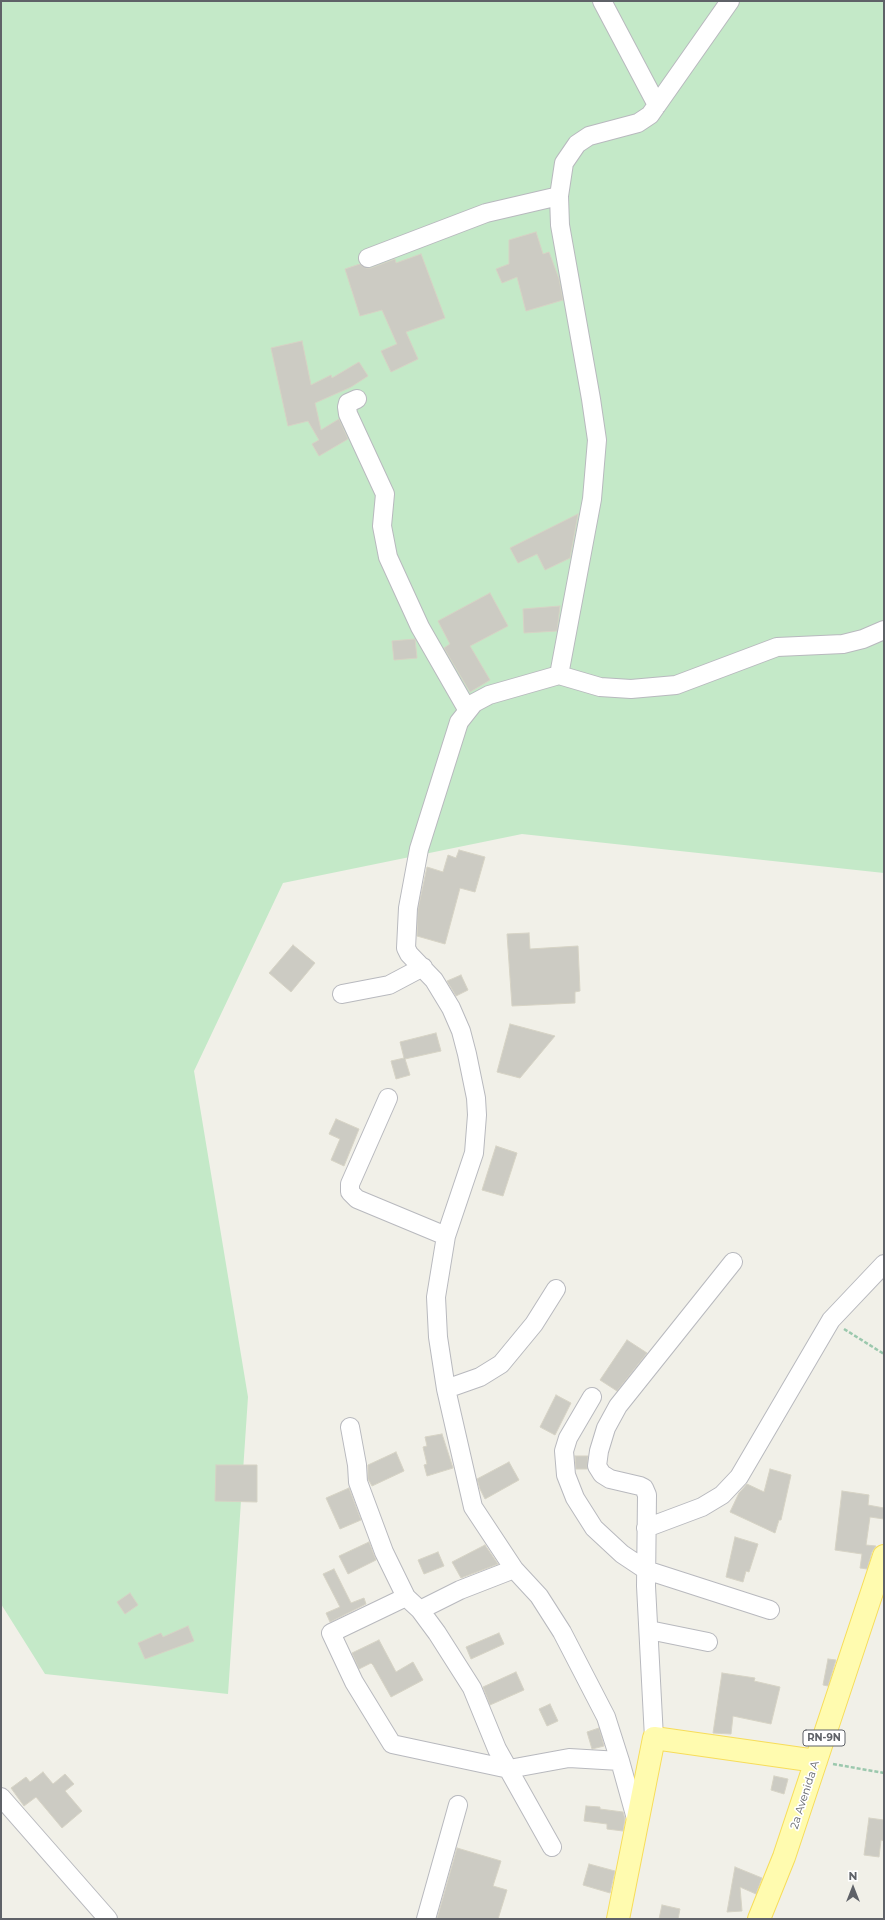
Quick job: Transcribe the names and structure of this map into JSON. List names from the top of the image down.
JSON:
{
  "streets": {
    "main road": ["RN-9N", "2a Avenida A"]
  },
  "north": "top"
}
